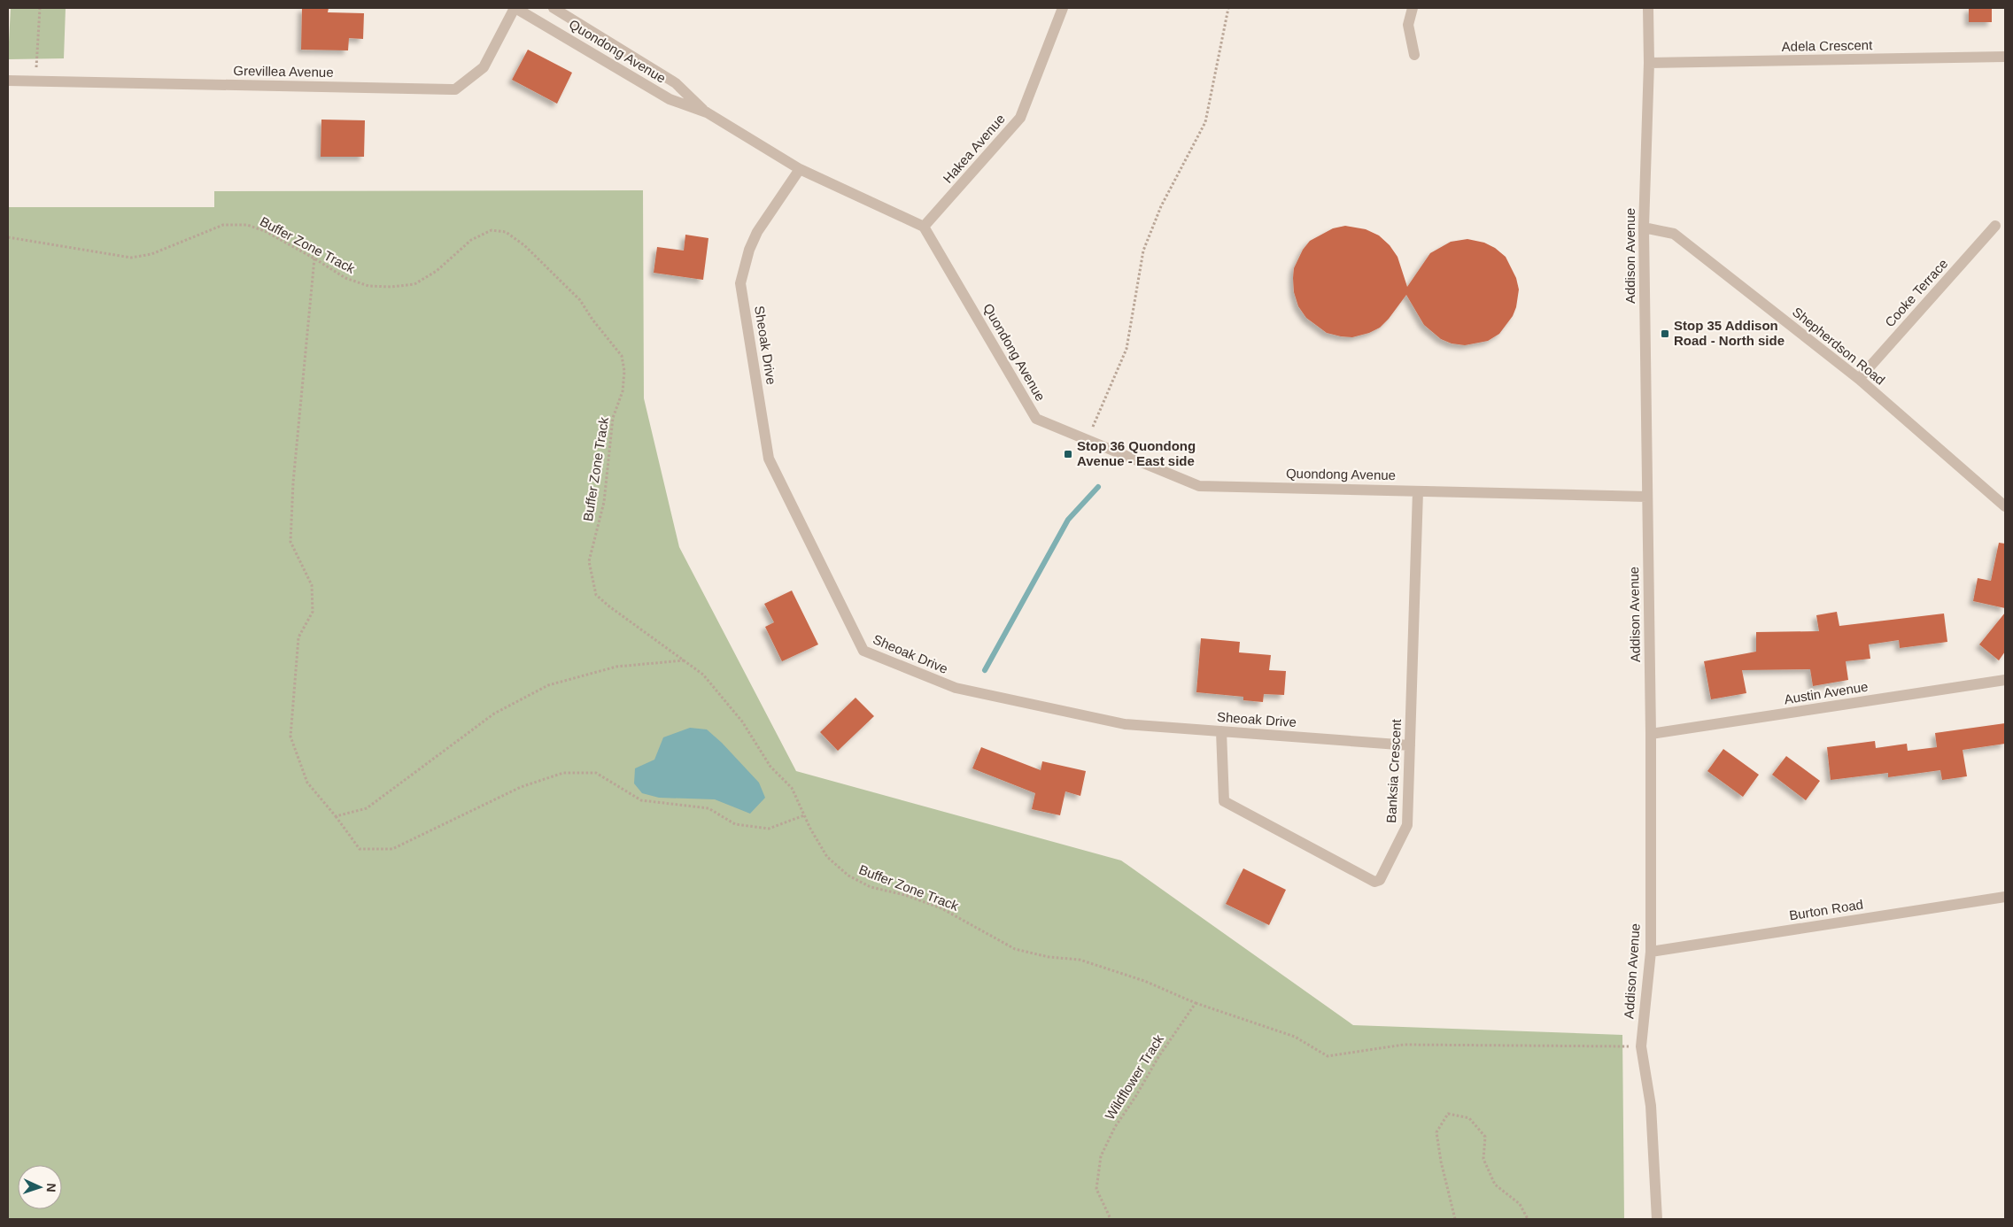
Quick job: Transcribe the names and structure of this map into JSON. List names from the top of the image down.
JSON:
{
  "streets": {
    "street": [
      "Adela Crescent",
      "Quondong Avenue",
      "Grevillea Avenue",
      "Hakea Avenue",
      "Addison Avenue",
      "Cooke Terrace",
      "Sheoak Drive",
      "Shepherdson Road",
      "Austin Avenue",
      "Banksia Crescent",
      "Burton Road"
    ],
    "path": ["Buffer Zone Track", "Wildflower Track"]
  },
  "crossings": [
    ["Adela Crescent", "Addison Avenue"],
    ["Quondong Avenue", "Grevillea Avenue"],
    ["Quondong Avenue", "Hakea Avenue"],
    ["Quondong Avenue", "Addison Avenue"],
    ["Quondong Avenue", "Sheoak Drive"],
    ["Quondong Avenue", "Banksia Crescent"],
    ["Buffer Zone Track", "Wildflower Track"],
    ["Addison Avenue", "Shepherdson Road"],
    ["Addison Avenue", "Austin Avenue"],
    ["Addison Avenue", "Burton Road"],
    ["Cooke Terrace", "Shepherdson Road"],
    ["Sheoak Drive", "Banksia Crescent"]
  ],
  "places": {
    "transit": ["Stop 35 Addison Road - North side", "Stop 36 Quondong Avenue - East side"]
  },
  "north": "right"
}
